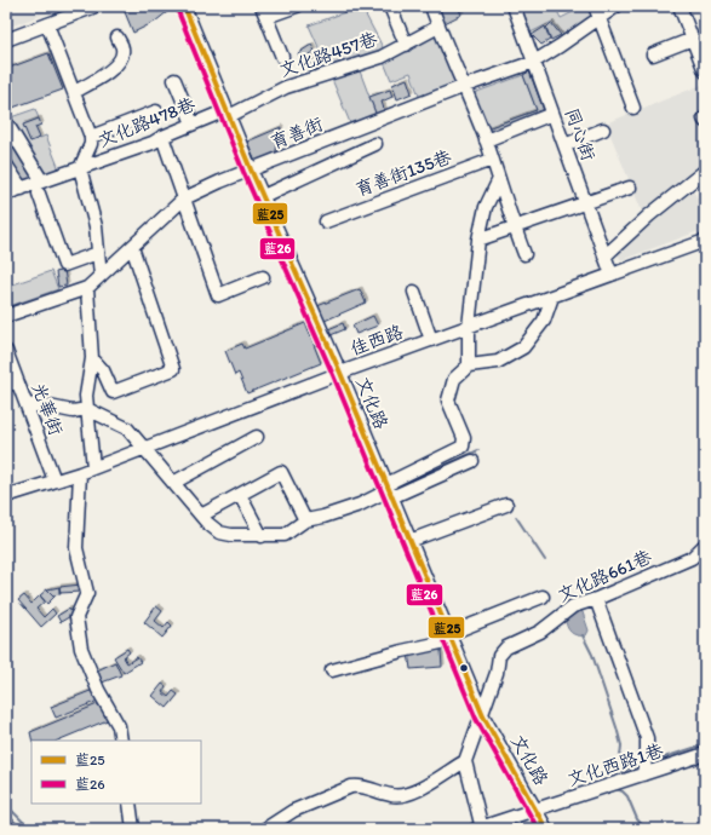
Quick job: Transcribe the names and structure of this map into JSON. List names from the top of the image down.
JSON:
{
  "streets": {
    "street": [
      "文化路457巷",
      "文化路478巷",
      "育善街",
      "同心街",
      "育善街135巷",
      "佳西路",
      "文化路",
      "光華街",
      "文化路661巷",
      "文化西路1巷"
    ]
  },
  "crossings": [
    ["文化路457巷", "文化路478巷"],
    ["文化路457巷", "文化路"],
    ["文化路478巷", "文化路"],
    ["育善街", "同心街"],
    ["育善街", "文化路"],
    ["同心街", "佳西路"],
    ["佳西路", "文化路"],
    ["佳西路", "光華街"],
    ["文化路", "文化路661巷"],
    ["文化路", "文化西路1巷"]
  ],
  "lines": ["transit line 藍25", "transit line 藍26"],
  "legend": ["藍25", "藍26"]
}
